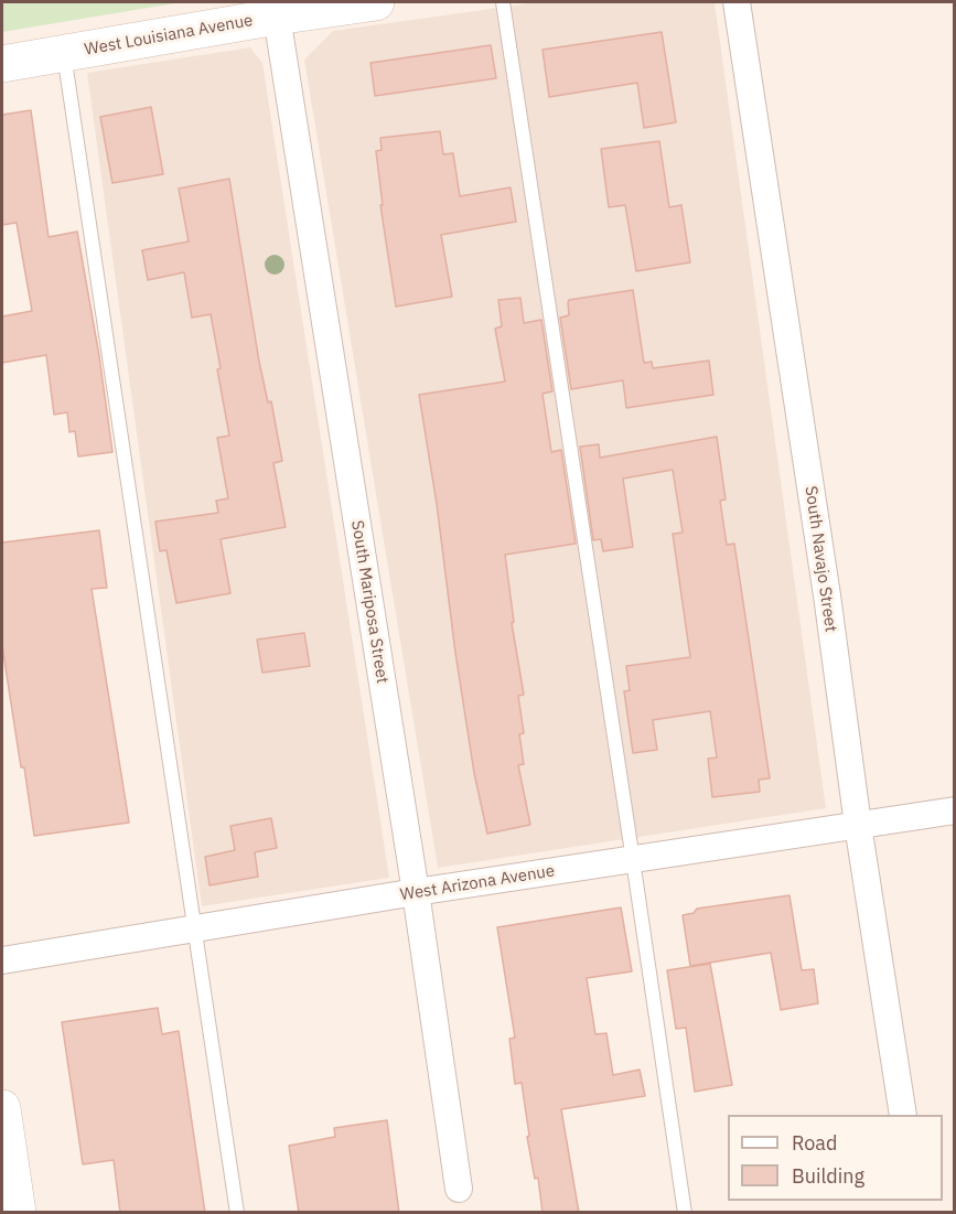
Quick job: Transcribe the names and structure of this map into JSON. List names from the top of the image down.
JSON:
{
  "streets": {
    "street": [
      "West Louisiana Avenue",
      "South Navajo Street",
      "South Mariposa Street",
      "West Arizona Avenue"
    ]
  },
  "crossings": [
    ["West Louisiana Avenue", "South Mariposa Street"],
    ["South Navajo Street", "West Arizona Avenue"],
    ["South Mariposa Street", "West Arizona Avenue"]
  ],
  "legend": ["Road", "Building"]
}
